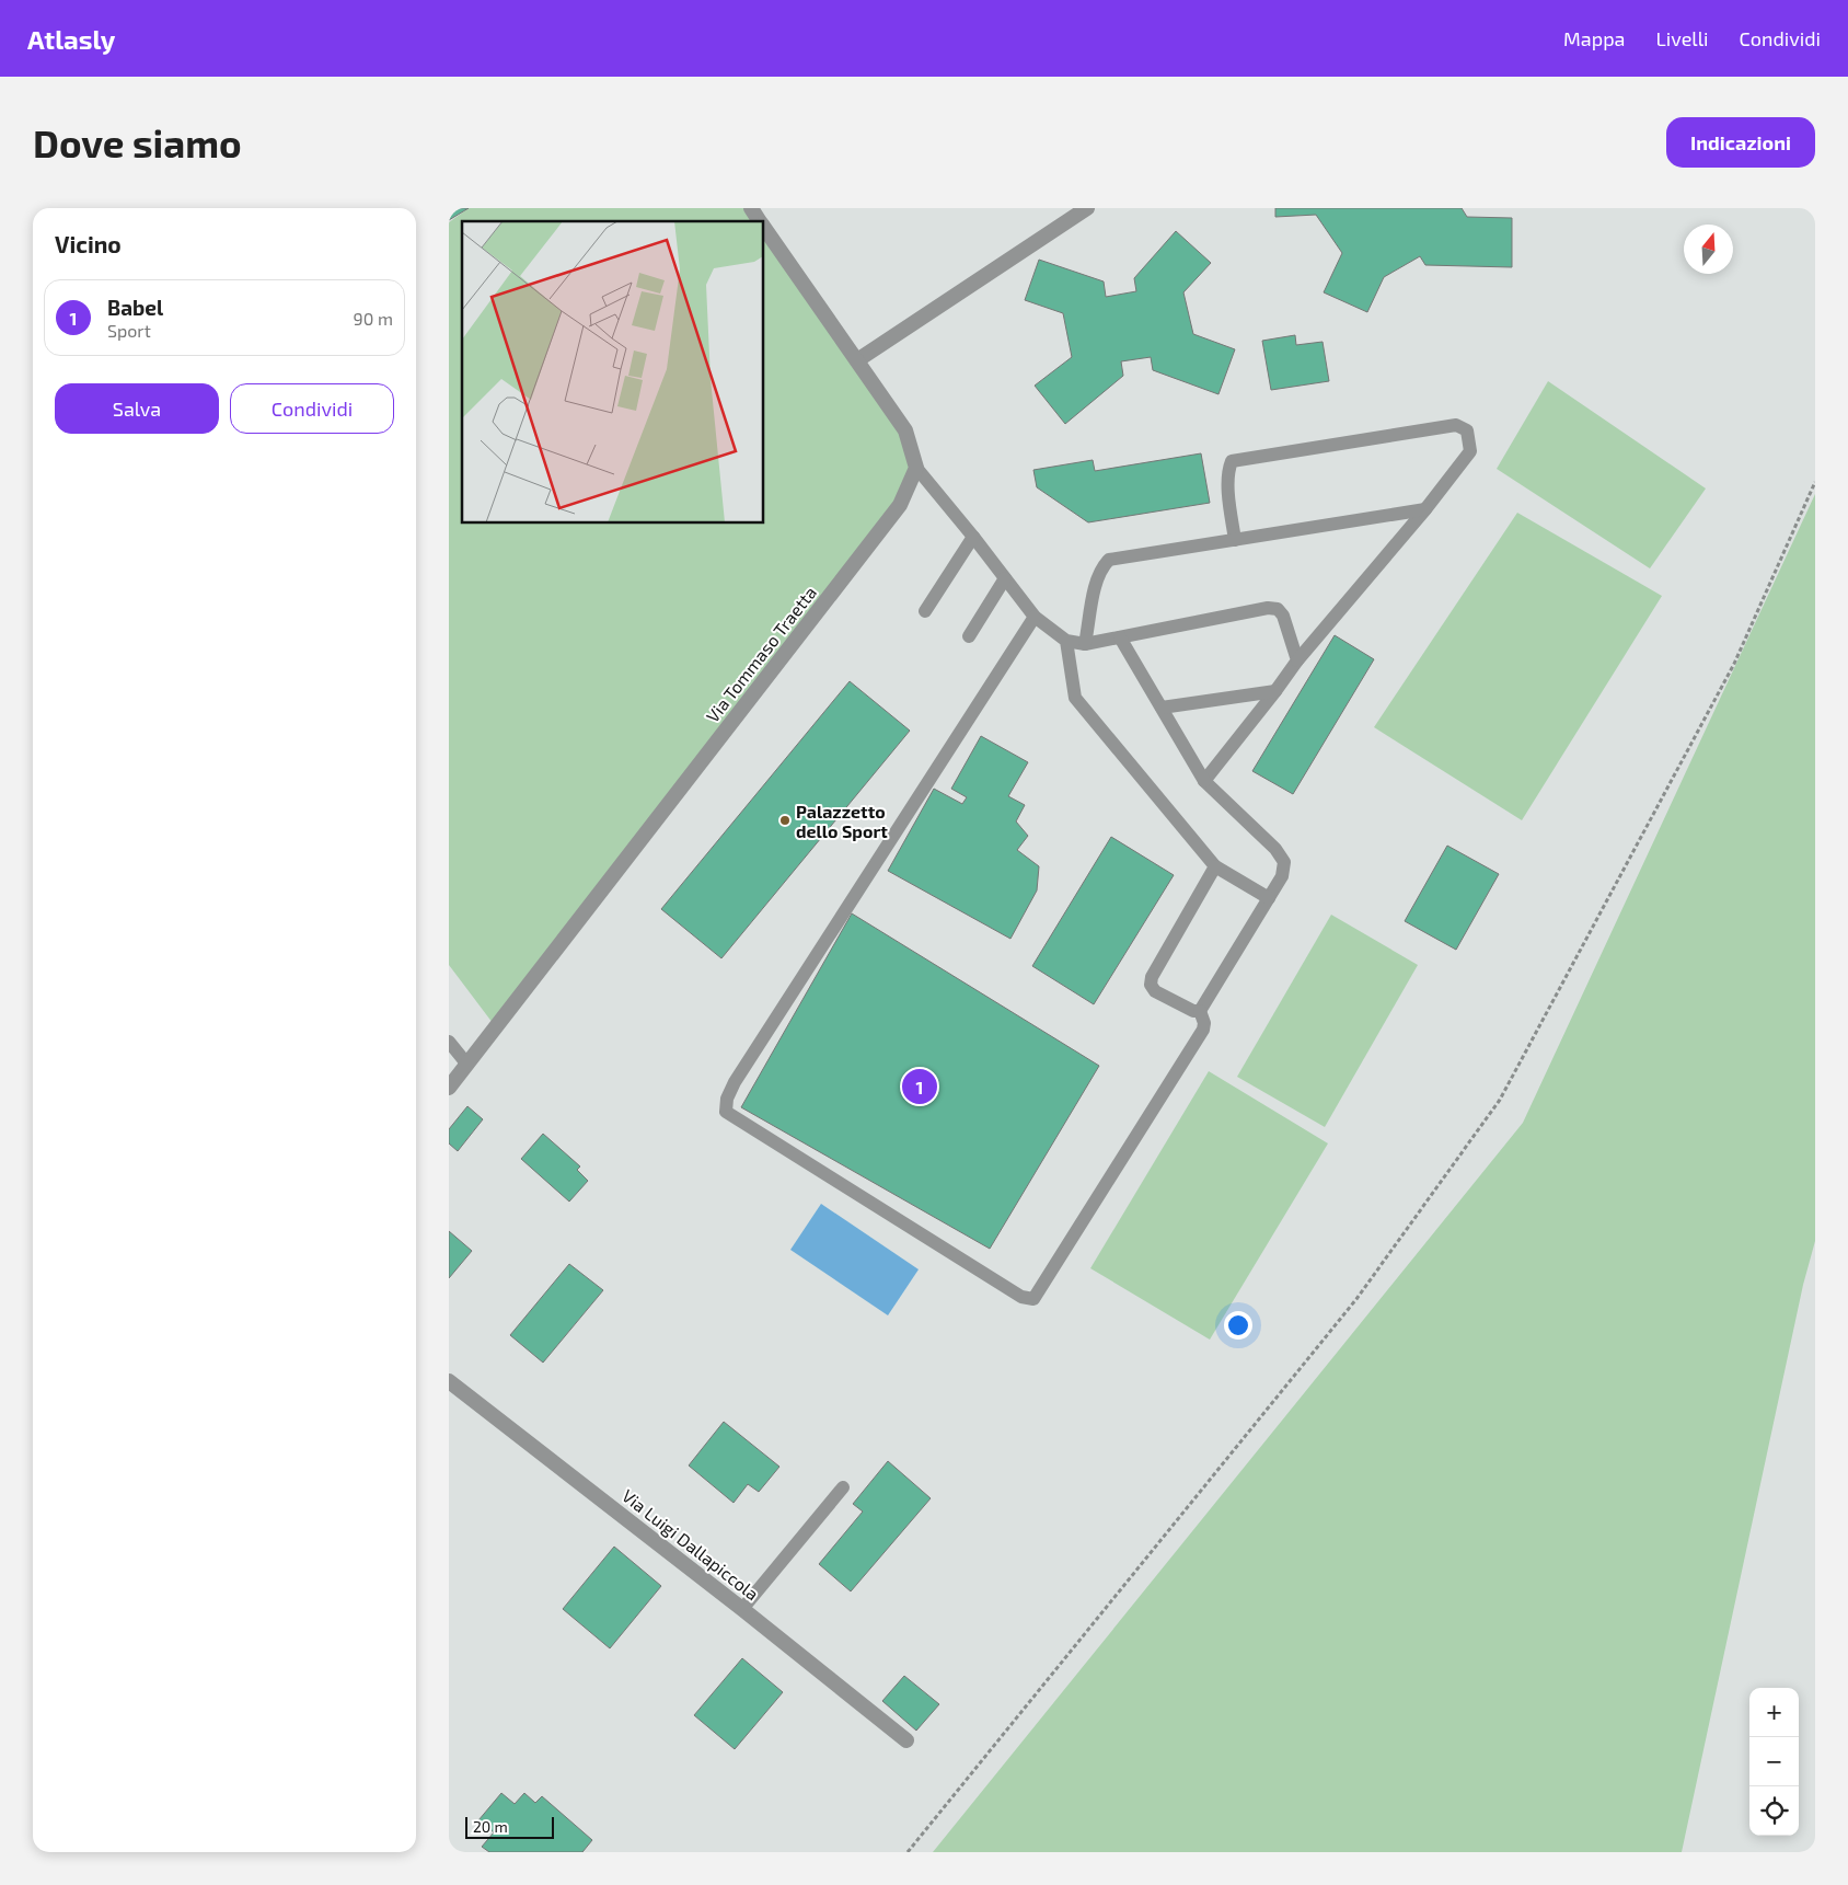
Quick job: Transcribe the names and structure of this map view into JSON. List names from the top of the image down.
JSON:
{
  "streets": {
    "street": ["Via Tommaso Traetta", "Via Luigi Dallapiccola"]
  },
  "places": ["Palazzetto dello Sport"],
  "scale_bar": "20 m",
  "north": "top",
  "page": {
    "header": "Atlasly",
    "nav": ["Mappa", "Livelli", "Condividi"],
    "buttons": [
      "Indicazioni",
      ["Salva", "Condividi"]
    ],
    "title": "Dove siamo",
    "heading": "Vicino",
    "list": [
      {
        "mark": "1",
        "name": "Babel",
        "note": "Sport",
        "value": "90 m"
      }
    ],
    "pins": "1",
    "map_buttons": ["+", "−"],
    "scale": "20 m"
  }
}
